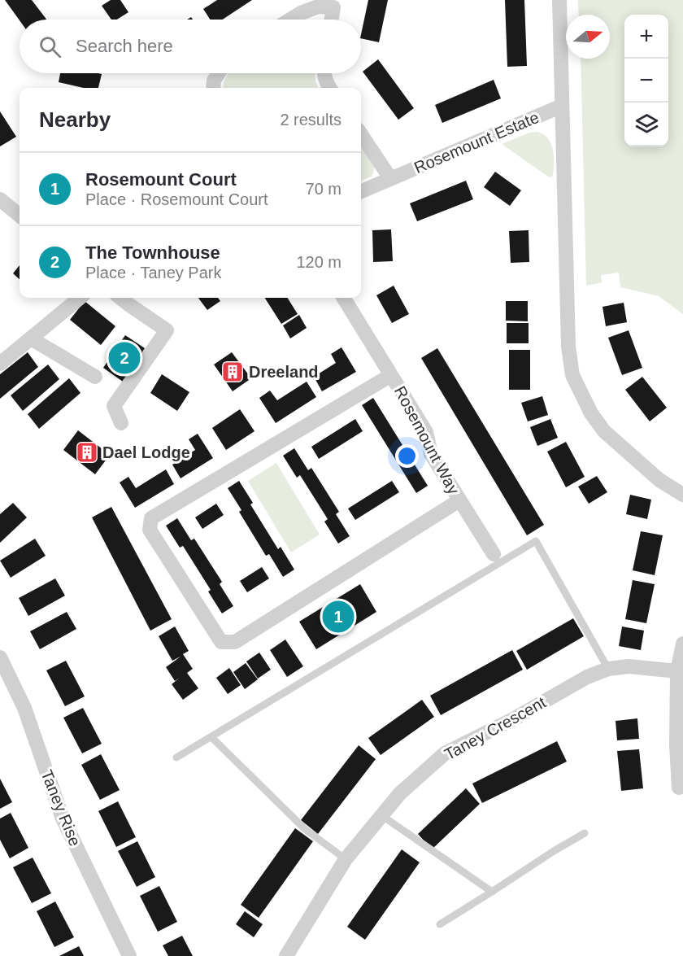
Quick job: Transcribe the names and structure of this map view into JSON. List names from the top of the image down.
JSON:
{
  "streets": {
    "street": [
      "Rosemount Estate",
      "Rosemount Way",
      "Taney Crescent",
      "Taney Rise"
    ]
  },
  "places": {
    "building": ["Dreeland", "Dael Lodge"]
  },
  "north": "right",
  "page": {
    "map_buttons": ["+", "−"],
    "search": "Search here",
    "heading": ["Nearby", "2 results"],
    "list": [
      {
        "mark": "1",
        "name": "Rosemount Court",
        "note": "Place · Rosemount Court",
        "value": "70 m"
      },
      {
        "mark": "2",
        "name": "The Townhouse",
        "note": "Place · Taney Park",
        "value": "120 m"
      }
    ],
    "pins": ["2", "1"]
  }
}
